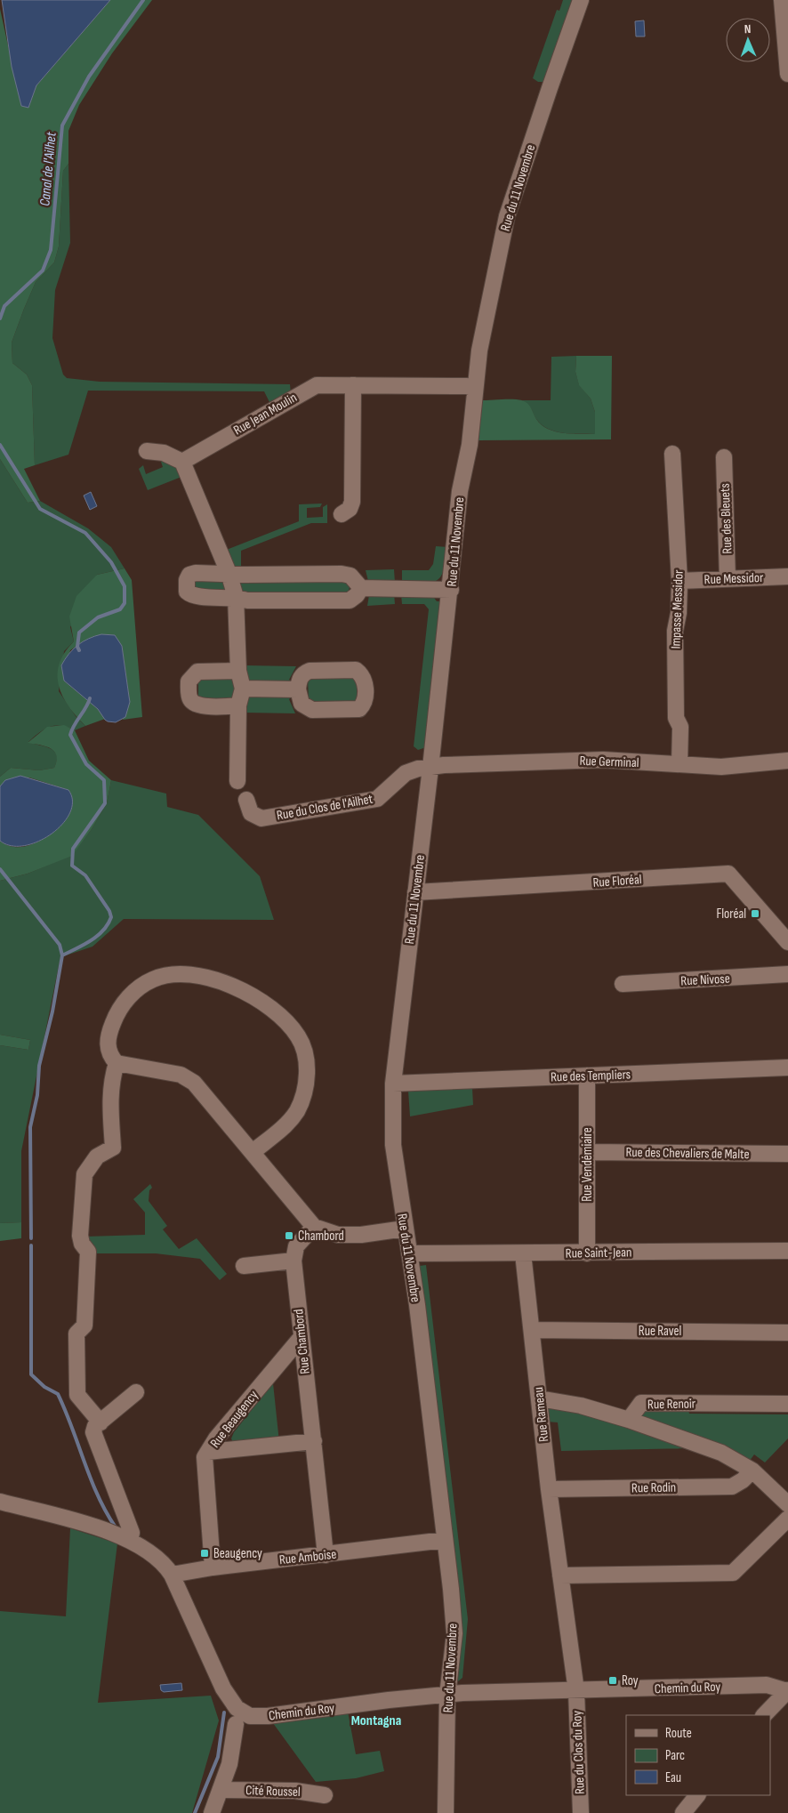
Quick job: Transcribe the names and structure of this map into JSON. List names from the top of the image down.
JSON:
{
  "streets": {
    "street": [
      "Rue du 11 Novembre",
      "Rue Jean Moulin",
      "Rue des Bleuets",
      "Rue Messidor",
      "Impasse Messidor",
      "Rue Germinal",
      "Rue du Clos de l'Ailhet",
      "Rue Floréal",
      "Rue Nivose",
      "Rue des Templiers",
      "Rue des Chevaliers de Malte",
      "Rue Vendémiaire",
      "Rue Saint-Jean",
      "Rue Ravel",
      "Rue Chambord",
      "Rue Renoir",
      "Rue Rameau",
      "Rue Beaugency",
      "Rue Rodin",
      "Rue Amboise",
      "Chemin du Roy",
      "Rue du Clos du Roy",
      "Cité Roussel"
    ]
  },
  "crossings": [
    ["Rue du 11 Novembre", "Rue Jean Moulin"],
    ["Rue du 11 Novembre", "Rue Germinal"],
    ["Rue du 11 Novembre", "Rue du Clos de l'Ailhet"],
    ["Rue du 11 Novembre", "Rue Floréal"],
    ["Rue du 11 Novembre", "Rue des Templiers"],
    ["Rue du 11 Novembre", "Rue Saint-Jean"],
    ["Rue du 11 Novembre", "Rue Amboise"],
    ["Rue du 11 Novembre", "Chemin du Roy"],
    ["Rue des Bleuets", "Rue Messidor"],
    ["Rue Messidor", "Impasse Messidor"],
    ["Impasse Messidor", "Rue Germinal"],
    ["Rue Germinal", "Rue du Clos de l'Ailhet"],
    ["Rue des Templiers", "Rue Vendémiaire"],
    ["Rue des Chevaliers de Malte", "Rue Vendémiaire"],
    ["Rue Vendémiaire", "Rue Saint-Jean"],
    ["Rue Saint-Jean", "Rue Rameau"],
    ["Rue Ravel", "Rue Rameau"],
    ["Rue Chambord", "Rue Beaugency"],
    ["Rue Chambord", "Rue Amboise"],
    ["Rue Renoir", "Rue Rameau"],
    ["Rue Rameau", "Rue Rodin"],
    ["Rue Rameau", "Chemin du Roy"],
    ["Rue Rameau", "Rue du Clos du Roy"],
    ["Rue Beaugency", "Rue Amboise"],
    ["Rue Amboise", "Chemin du Roy"],
    ["Chemin du Roy", "Rue du Clos du Roy"]
  ],
  "districts": ["Montagna"],
  "water": ["Canal de l'Ailhet"],
  "places": {
    "transit": [
      "Floréal",
      "Chambord",
      "Beaugency",
      "Roy"
    ]
  },
  "legend": ["Route", "Parc", "Eau"],
  "north": "top"
}
